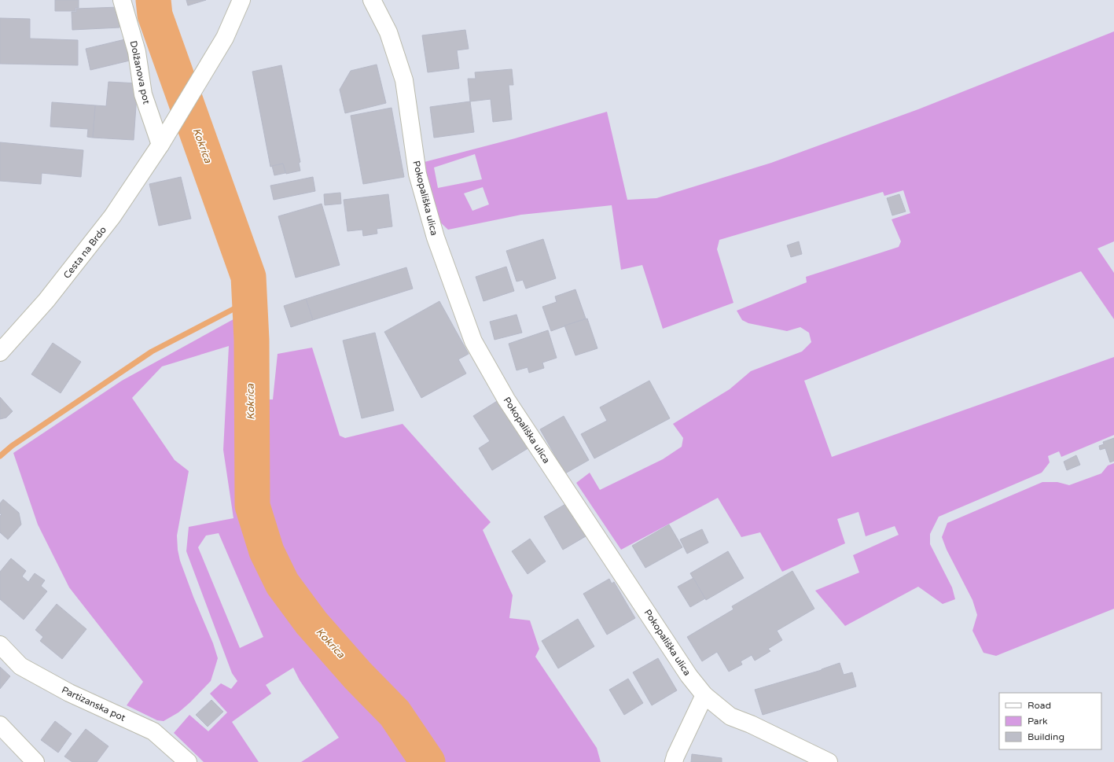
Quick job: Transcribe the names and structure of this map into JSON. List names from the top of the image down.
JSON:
{
  "streets": {
    "street": [
      "Dolžanova pot",
      "Pokopališka ulica",
      "Cesta na Brdo",
      "Partizanska pot"
    ]
  },
  "crossings": [
    ["Dolžanova pot", "Cesta na Brdo"]
  ],
  "water": ["Kokrica"],
  "legend": ["Road", "Park", "Building"]
}
